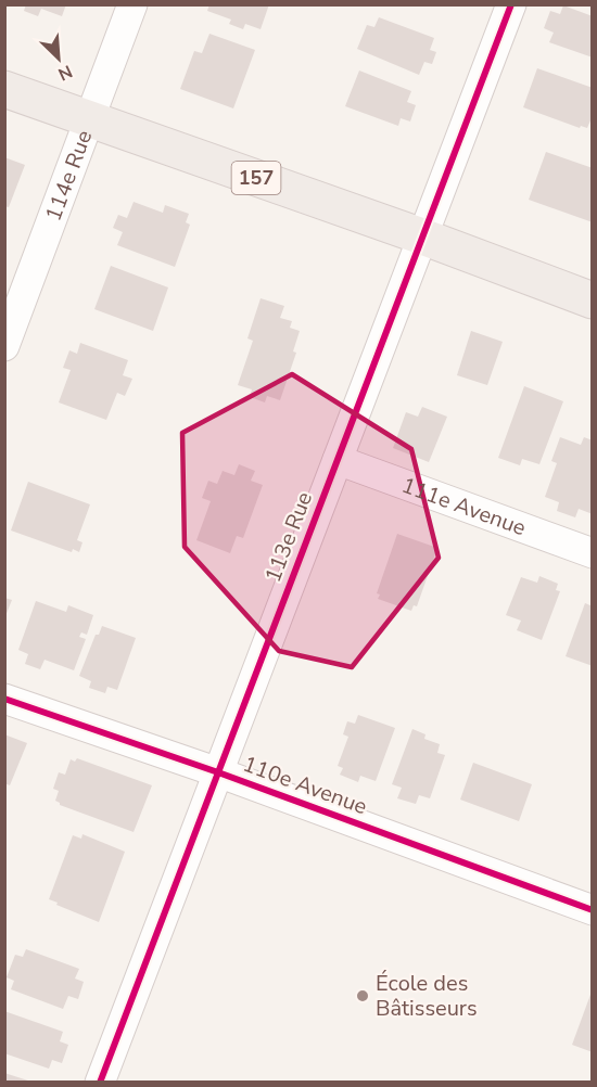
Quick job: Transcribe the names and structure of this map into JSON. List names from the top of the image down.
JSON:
{
  "streets": {
    "main road": ["157"],
    "street": [
      "114e Rue",
      "111e Avenue",
      "113e Rue",
      "110e Avenue"
    ]
  },
  "crossings": [
    ["114e Rue", "157"],
    ["157", "113e Rue"],
    ["111e Avenue", "113e Rue"],
    ["113e Rue", "110e Avenue"]
  ],
  "places": ["École des Bâtisseurs"],
  "north": "bottom right"
}
